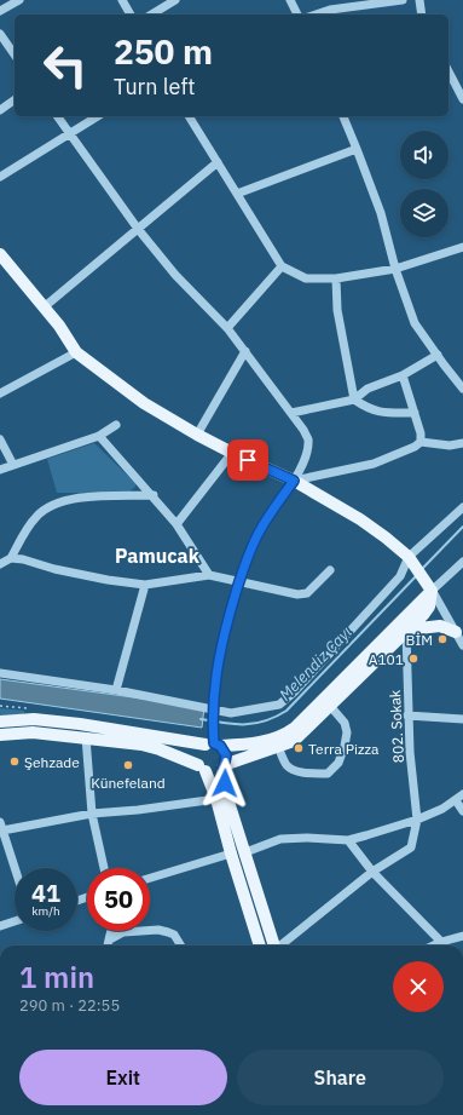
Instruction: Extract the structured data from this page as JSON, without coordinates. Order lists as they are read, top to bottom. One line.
{"streets":{"street":["802. Sokak"]},"districts":["Pamucak"],"water":["Melendiz Çayı"],"places":["BİM","A101","Terra Pizza","Şehzade","Künefeland"],"page":{"turn":["250 m","Turn left"],"speed":"41 km/h","limit":"50","heading":["1 min","290 m · 22:55"],"buttons":["Exit","Share"]}}
